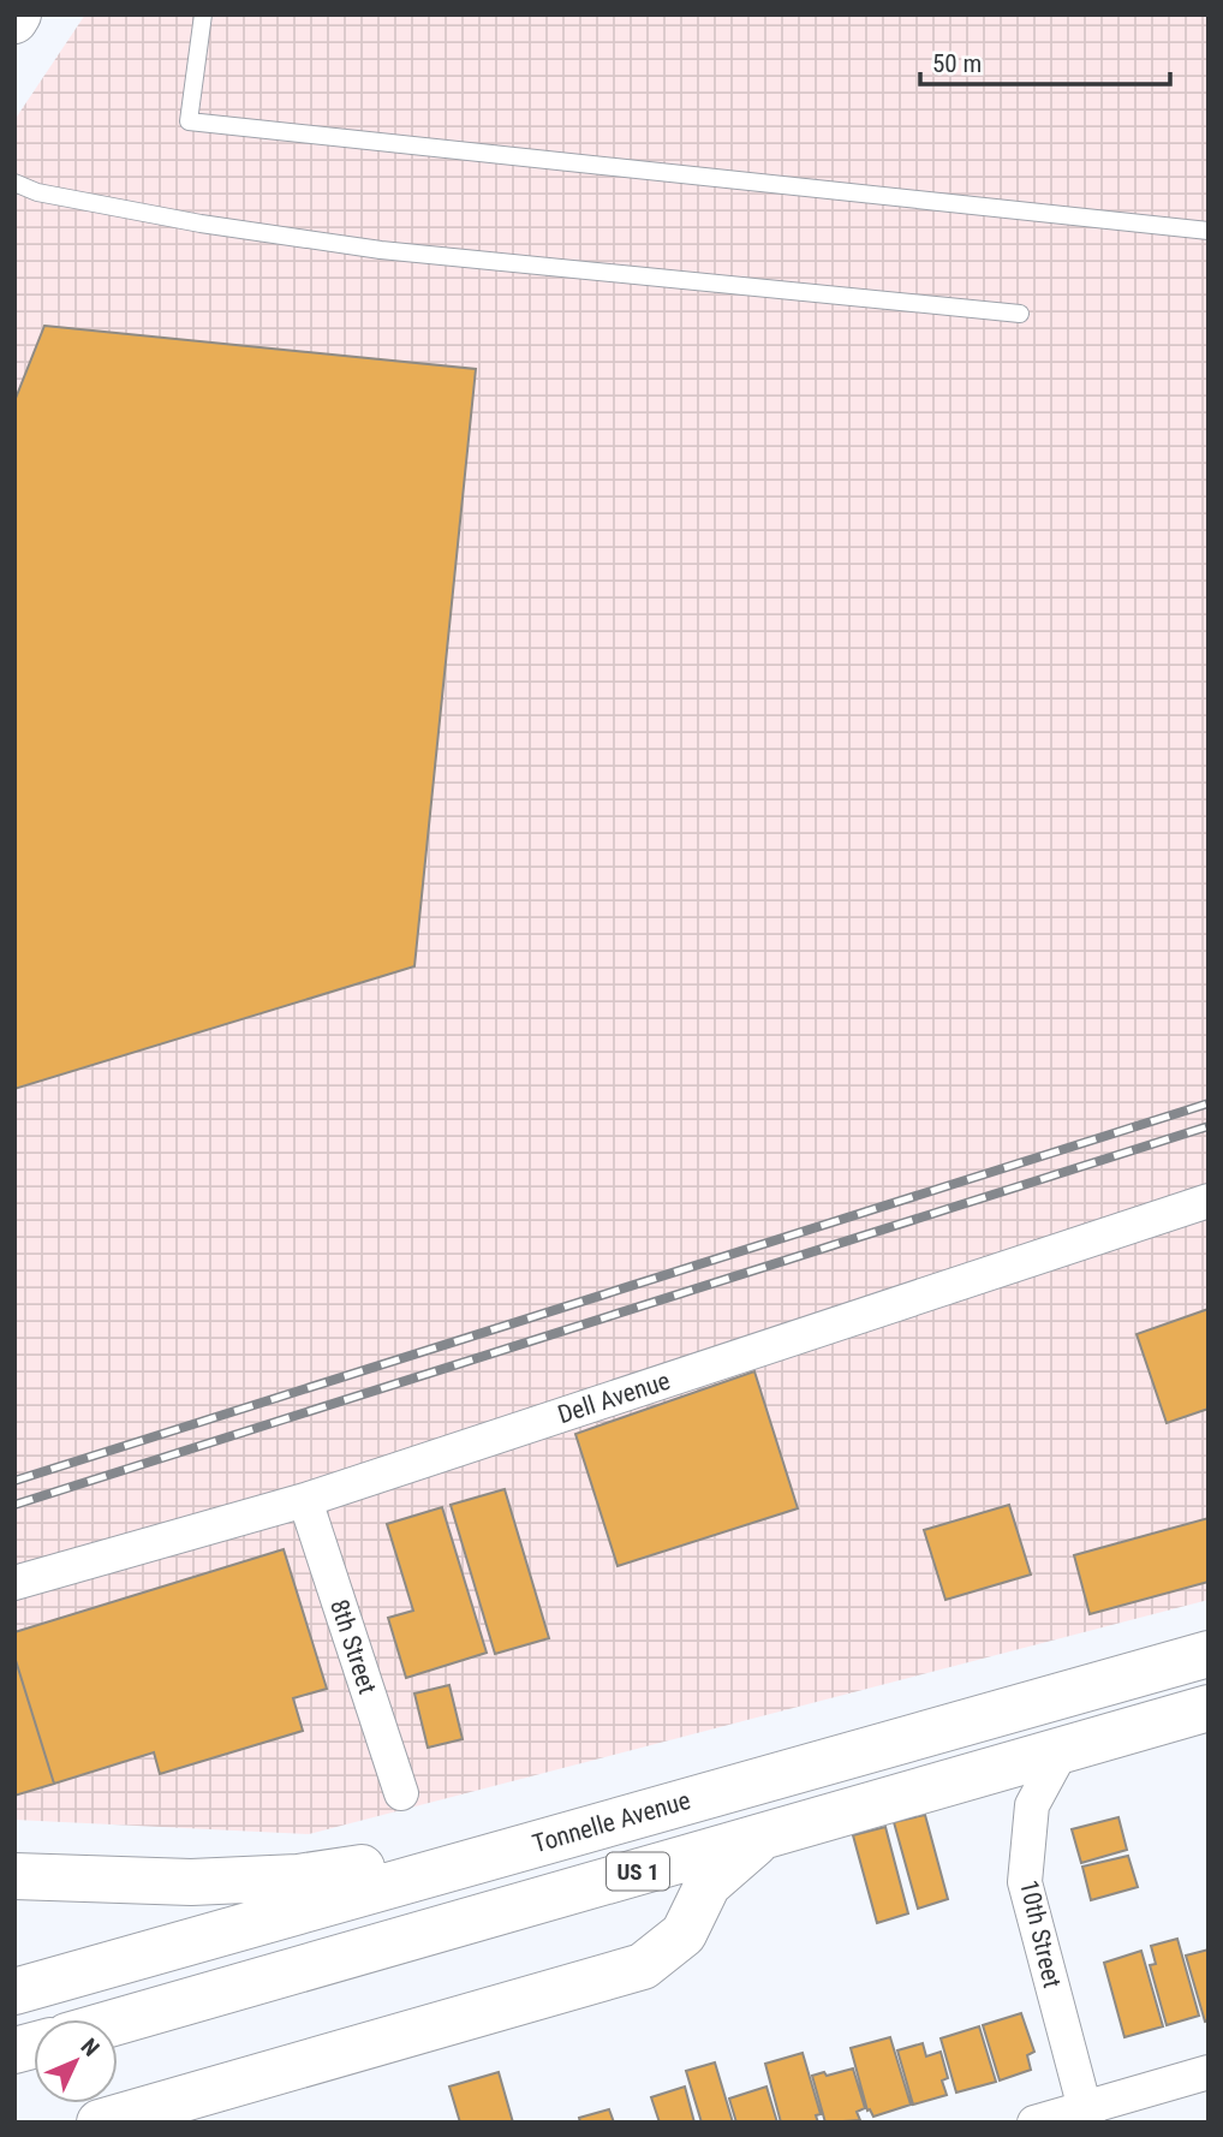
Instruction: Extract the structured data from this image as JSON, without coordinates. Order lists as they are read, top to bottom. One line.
{"streets":{"highway":["Tonnelle Avenue","US 1"],"street":["Dell Avenue","8th Street","10th Street"]},"crossings":[["Dell Avenue","8th Street"],["US 1","10th Street"]],"scale_bar":"50 m","north":"top right"}
